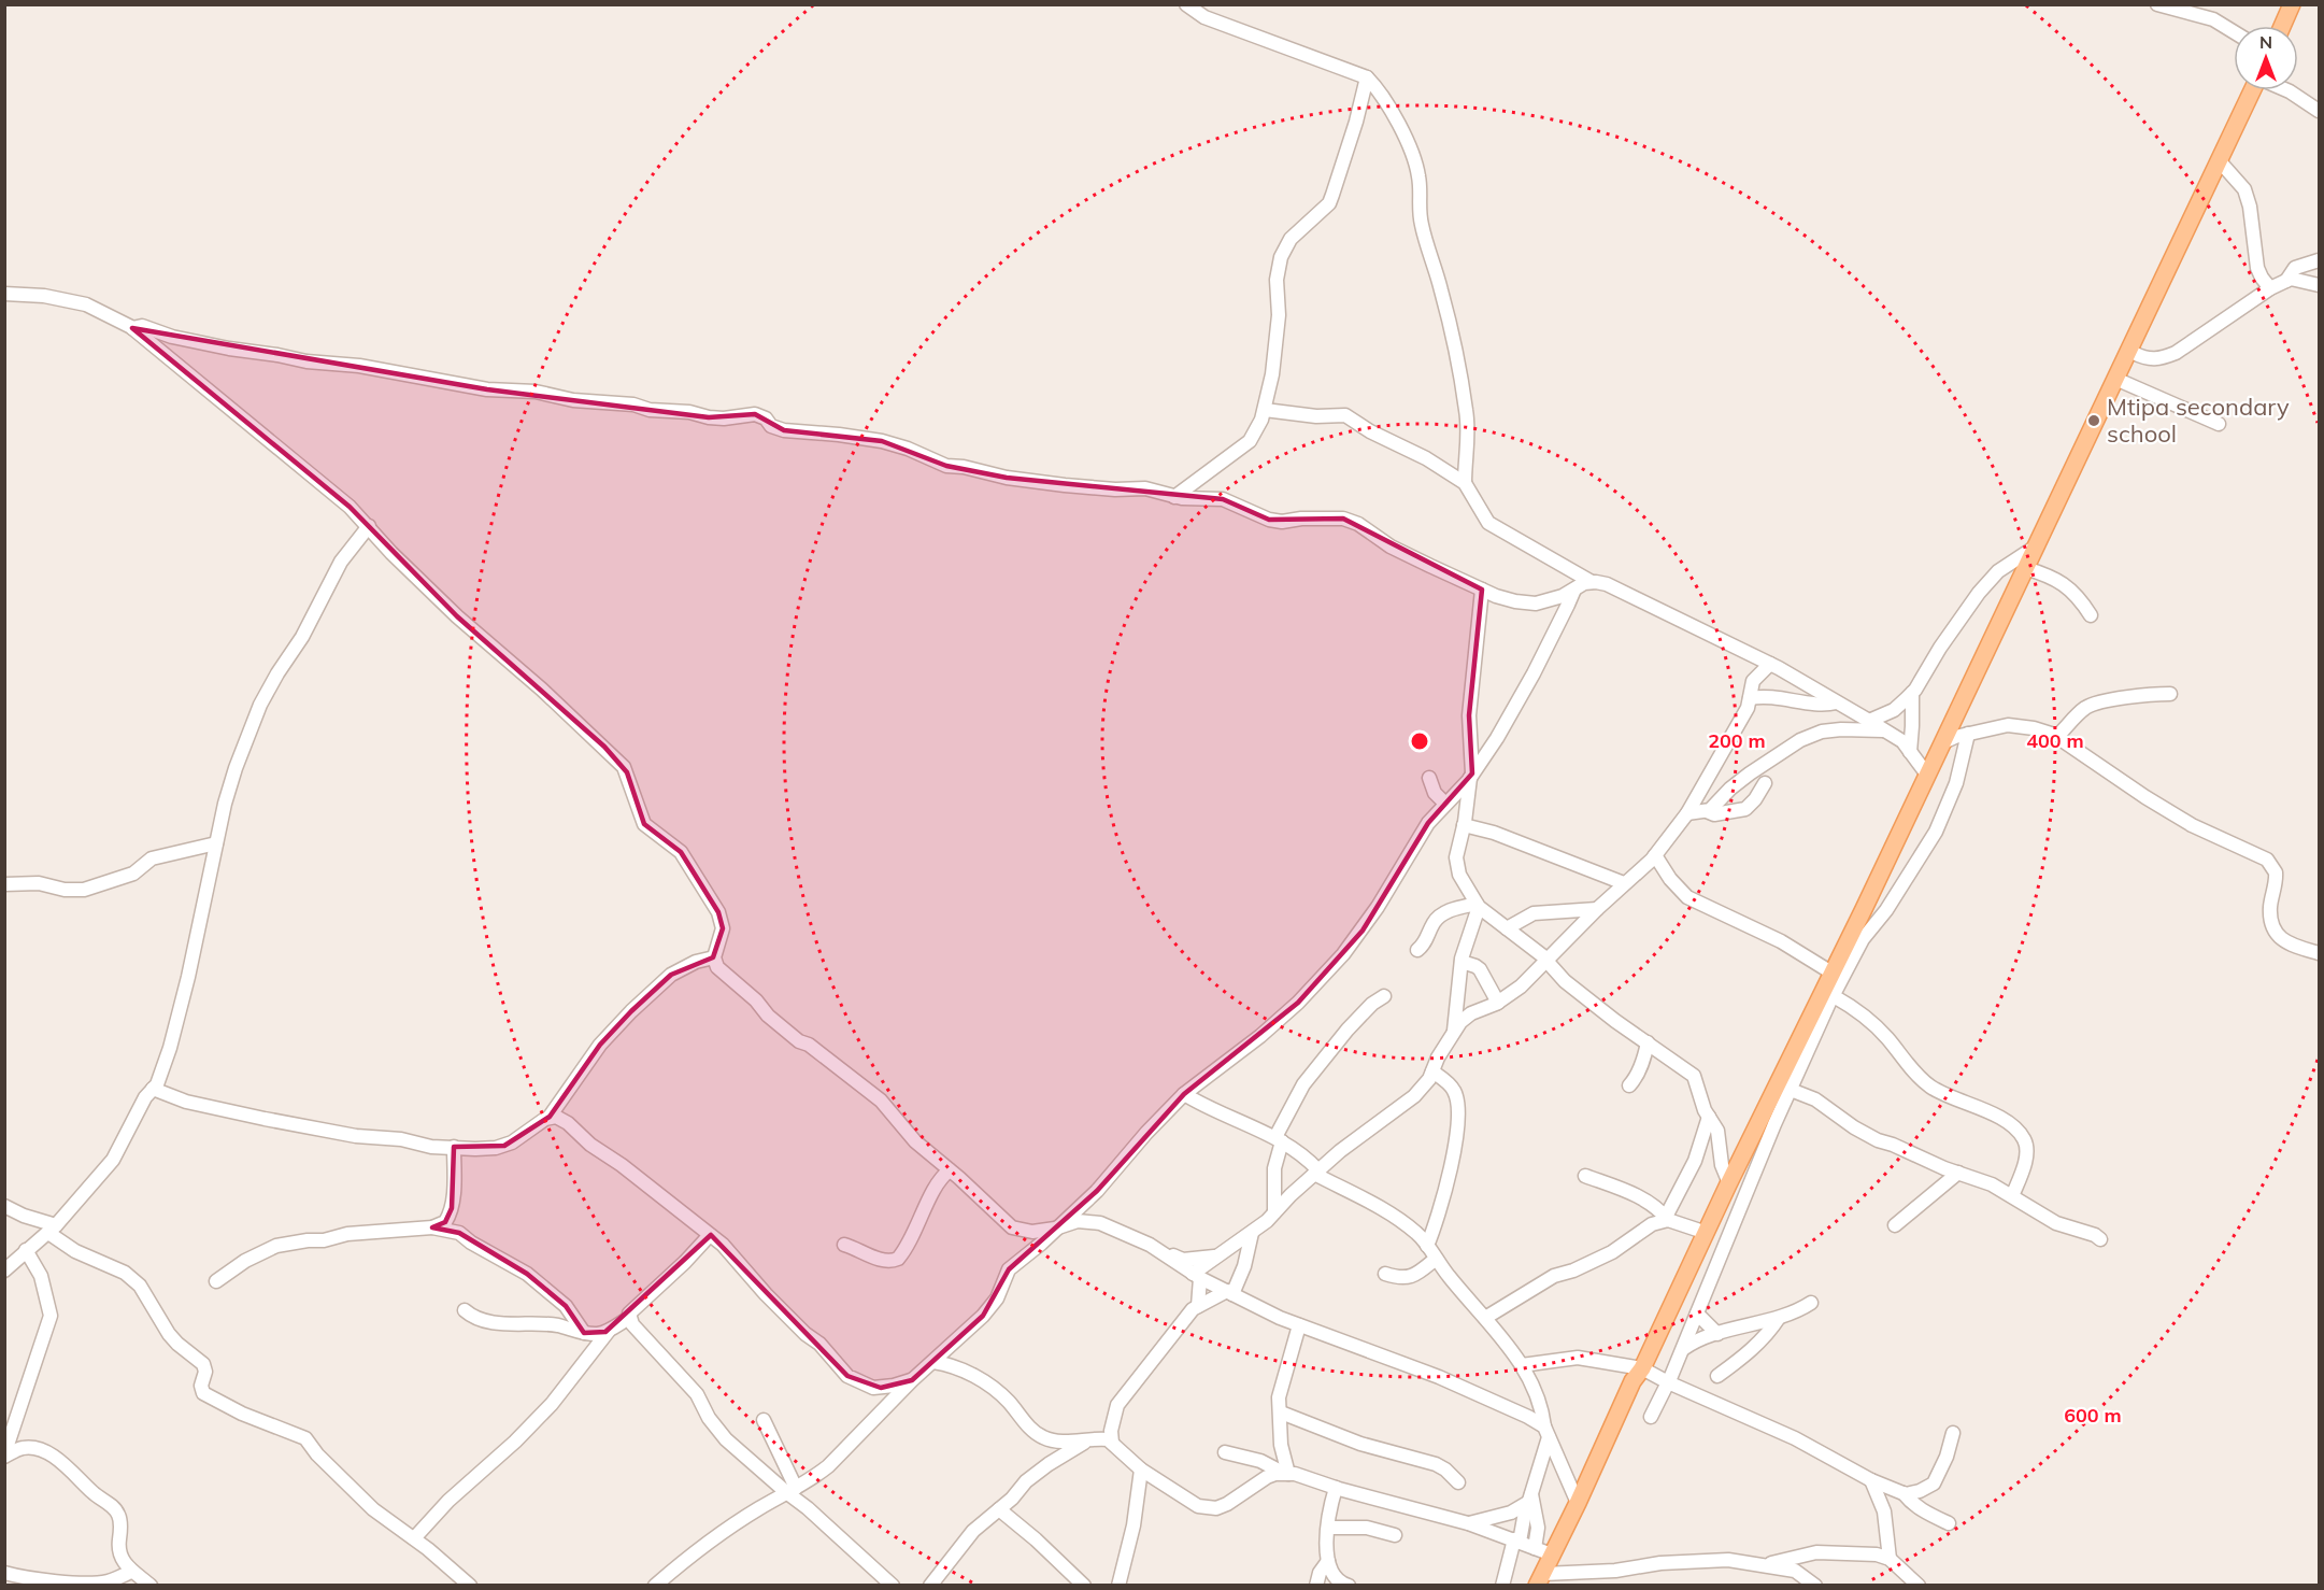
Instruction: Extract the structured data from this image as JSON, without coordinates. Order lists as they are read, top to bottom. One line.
{"places":["Mtipa secondary school"],"north":"top","rings":["200 m","400 m","600 m"]}
